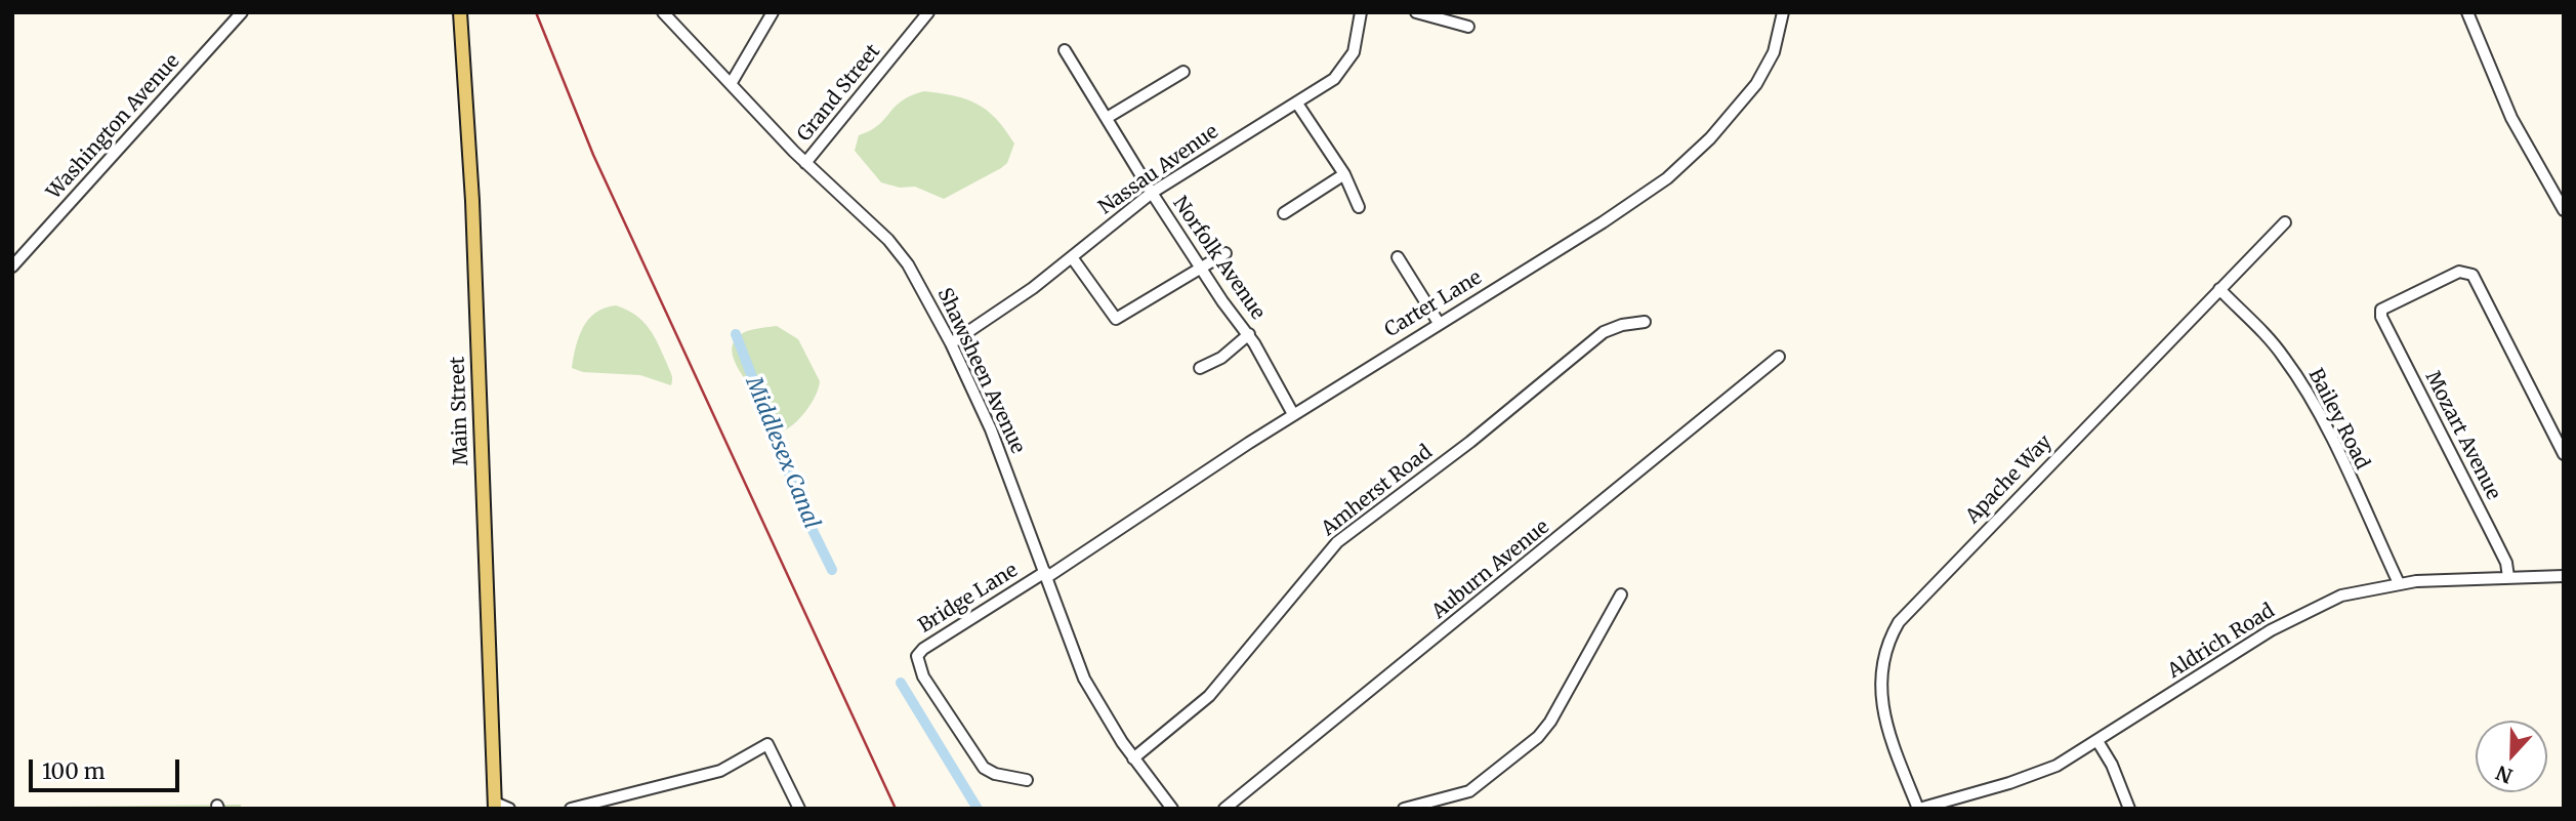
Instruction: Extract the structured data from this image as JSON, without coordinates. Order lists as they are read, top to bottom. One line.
{"streets":{"main road":["Main Street"],"street":["Grand Street","Washington Avenue","Nassau Avenue","Norfolk Avenue","Carter Lane","Shawsheen Avenue","Bailey Road","Mozart Avenue","Apache Way","Amherst Road","Auburn Avenue","Bridge Lane","Aldrich Road"]},"crossings":[["Grand Street","Shawsheen Avenue"],["Nassau Avenue","Norfolk Avenue"],["Nassau Avenue","Shawsheen Avenue"],["Norfolk Avenue","Carter Lane"],["Carter Lane","Shawsheen Avenue"],["Carter Lane","Bridge Lane"],["Shawsheen Avenue","Amherst Road"],["Shawsheen Avenue","Bridge Lane"],["Bailey Road","Apache Way"],["Bailey Road","Aldrich Road"],["Mozart Avenue","Aldrich Road"],["Apache Way","Aldrich Road"]],"water":["Middlesex Canal"],"scale_bar":"100 m","north":"bottom"}
